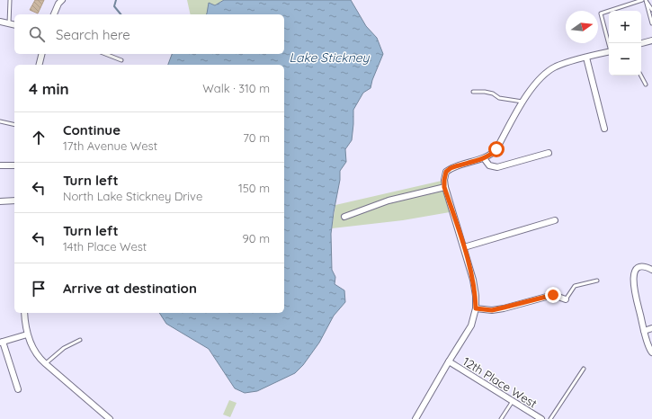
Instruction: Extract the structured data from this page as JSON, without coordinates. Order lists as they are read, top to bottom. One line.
{"streets":{"street":["12th Place West"]},"water":["Lake Stickney"],"north":"right","page":{"map_buttons":["+","−"],"search":"Search here","heading":["4 min","Walk · 310 m"],"list":[["Continue","17th Avenue West","70 m"],["Turn left","North Lake Stickney Drive","150 m"],["Turn left","14th Place West","90 m"],"Arrive at destination"]}}
